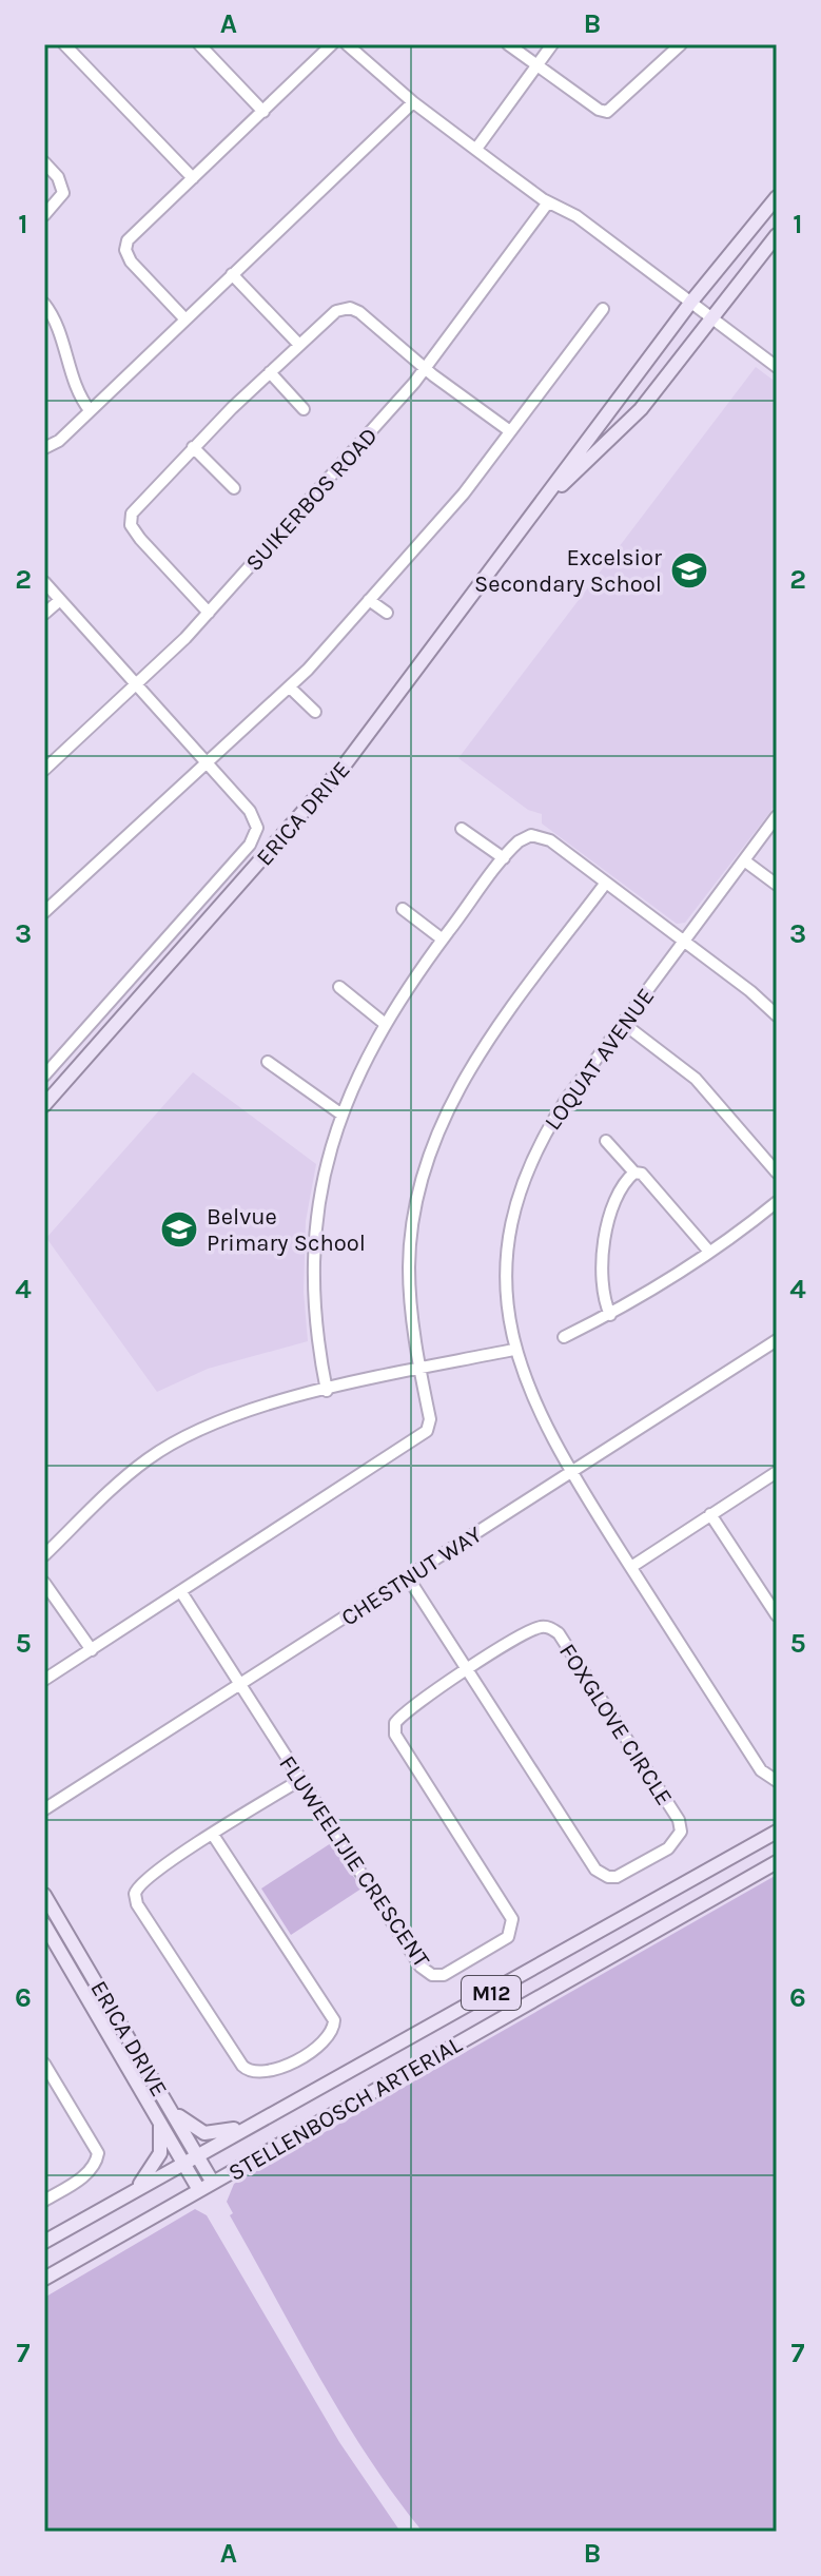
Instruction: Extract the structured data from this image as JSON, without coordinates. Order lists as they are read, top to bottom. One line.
{"streets":{"main road":["ERICA DRIVE","M12","STELLENBOSCH ARTERIAL"],"street":["SUIKERBOS ROAD","LOQUAT AVENUE","CHESTNUT WAY","FOXGLOVE CIRCLE","FLUWEELTJIE CRESCENT"]},"crossings":[["ERICA DRIVE","STELLENBOSCH ARTERIAL"],["LOQUAT AVENUE","CHESTNUT WAY"],["CHESTNUT WAY","FOXGLOVE CIRCLE"],["CHESTNUT WAY","FLUWEELTJIE CRESCENT"],["FOXGLOVE CIRCLE","FLUWEELTJIE CRESCENT"]],"places":{"school or university":["Excelsior Secondary School","Belvue Primary School"]},"grid":{"columns":["A","B"],"rows":["1","2","3","4","5","6","7"]}}
